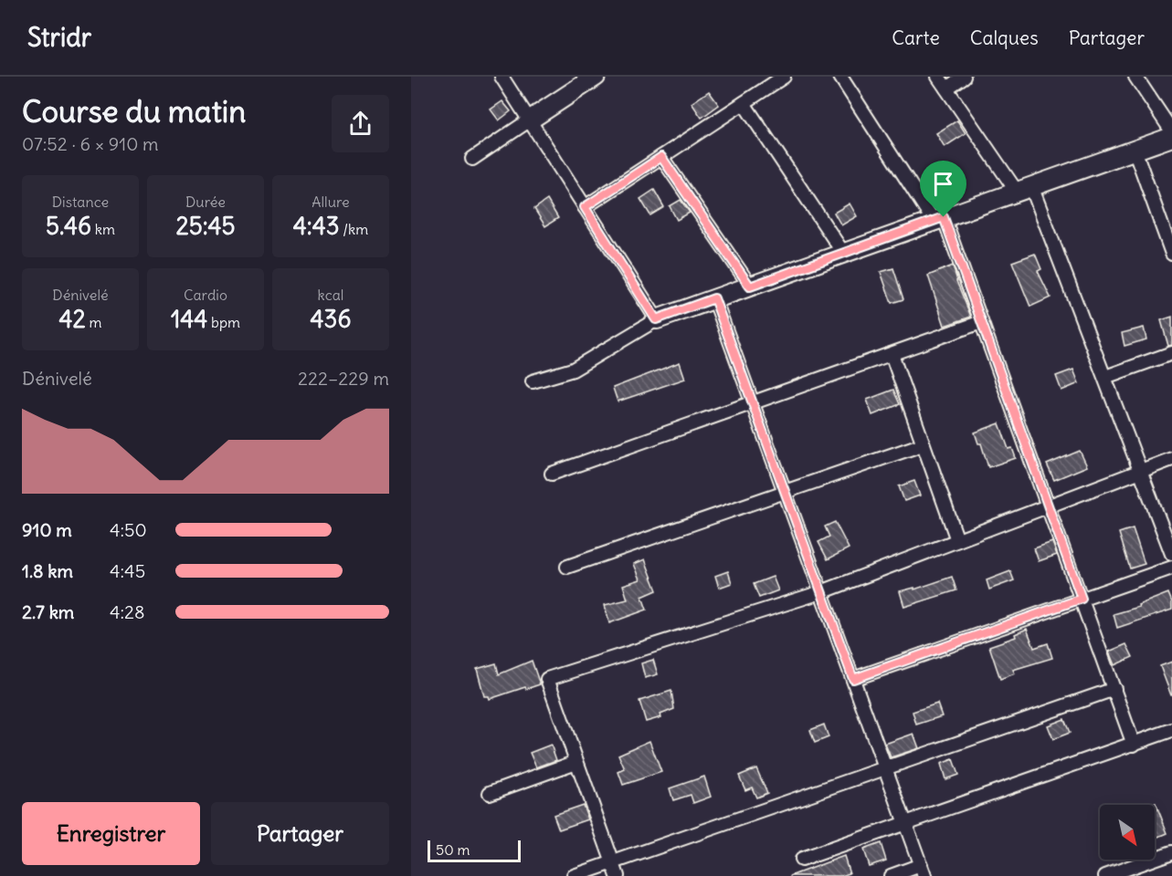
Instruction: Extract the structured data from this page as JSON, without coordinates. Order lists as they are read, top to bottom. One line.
{"scale_bar":"50 m","north":"bottom right","page":{"header":"Stridr","nav":["Carte","Calques","Partager"],"heading":["Course du matin","07:52 · 6 × 910 m"],"stats":[["Distance","5.46 km"],["Durée","25:45"],["Allure","4:43 /km"],["Dénivelé","42 m"],["Cardio","144 bpm"],["kcal","436"]],"chart":["Dénivelé","222–229 m"],"list":[{"name":"910 m","note":"4:50"},{"name":"1.8 km","note":"4:45"},{"name":"2.7 km","note":"4:28"}],"buttons":["Enregistrer","Partager"],"scale":"50 m"}}
